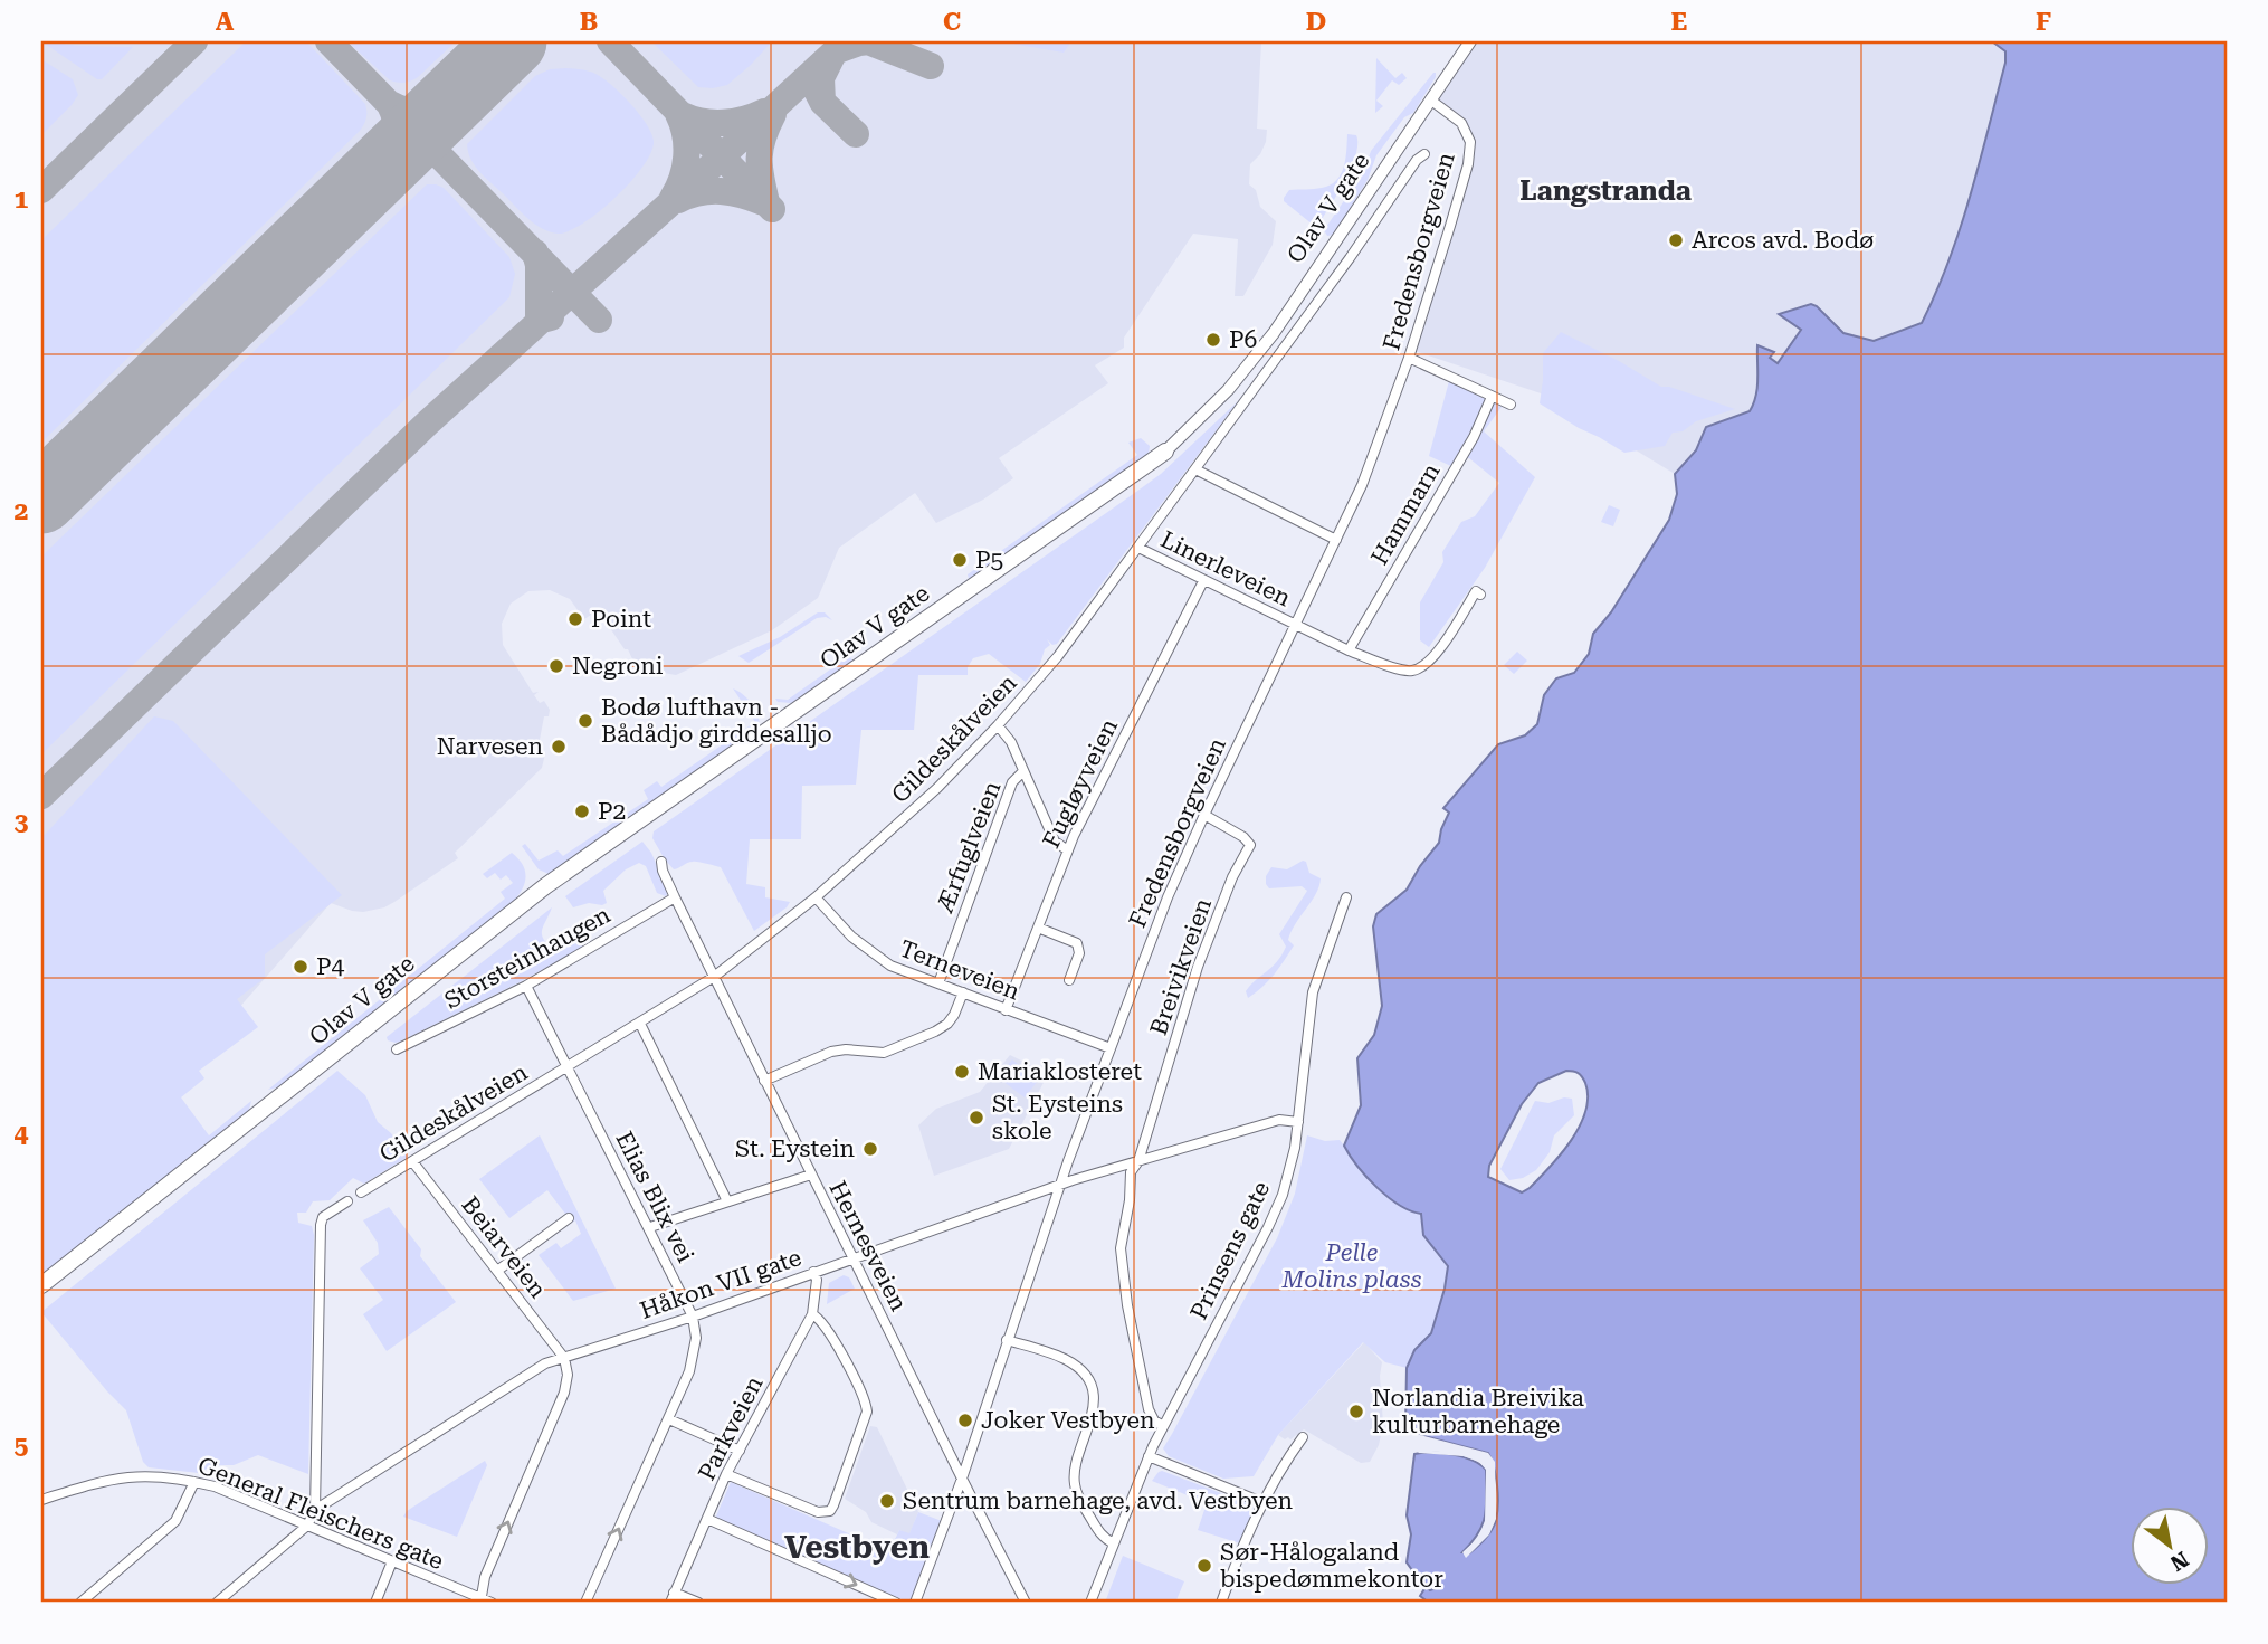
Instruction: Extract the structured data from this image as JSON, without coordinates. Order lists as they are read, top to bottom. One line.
{"streets":{"highway":["Olav V gate"],"street":["Fredensborgveien","Hammarn","Linerleveien","Gildeskålveien","Fugløyveien","Ærfuglveien","Storsteinhaugen","Breivikveien","Terneveien","Elias Blix vei","Hernesveien","Beiarveien","Prinsens gate","Håkon VII gate","Parkveien","General Fleischers gate"]},"crossings":[["Olav V gate","Fredensborgveien"],["Fredensborgveien","Linerleveien"],["Fredensborgveien","Breivikveien"],["Fredensborgveien","Terneveien"],["Fredensborgveien","Hernesveien"],["Fredensborgveien","Håkon VII gate"],["Linerleveien","Gildeskålveien"],["Linerleveien","Fugløyveien"],["Gildeskålveien","Terneveien"],["Gildeskålveien","Elias Blix vei"],["Gildeskålveien","Hernesveien"],["Gildeskålveien","Beiarveien"],["Fugløyveien","Terneveien"],["Ærfuglveien","Terneveien"],["Storsteinhaugen","Elias Blix vei"],["Storsteinhaugen","Hernesveien"],["Breivikveien","Prinsens gate"],["Breivikveien","Håkon VII gate"],["Elias Blix vei","Håkon VII gate"],["Hernesveien","Håkon VII gate"],["Beiarveien","Håkon VII gate"],["Prinsens gate","Håkon VII gate"],["Håkon VII gate","Parkveien"]],"districts":["Langstranda","Vestbyen"],"parks":["Pelle Molins plass"],"places":["Arcos avd. Bodø","P6","P5","Point","Negroni","Bodø lufthavn - Bådådjo girddesalljo","Narvesen","P2","P4","Mariaklosteret","St. Eysteins skole","St. Eystein","Norlandia Breivika kulturbarnehage","Joker Vestbyen","Sentrum barnehage, avd. Vestbyen","Sør-Hålogaland bispedømmekontor"],"north":"bottom right","grid":{"columns":["A","B","C","D","E","F"],"rows":["1","2","3","4","5"]}}
